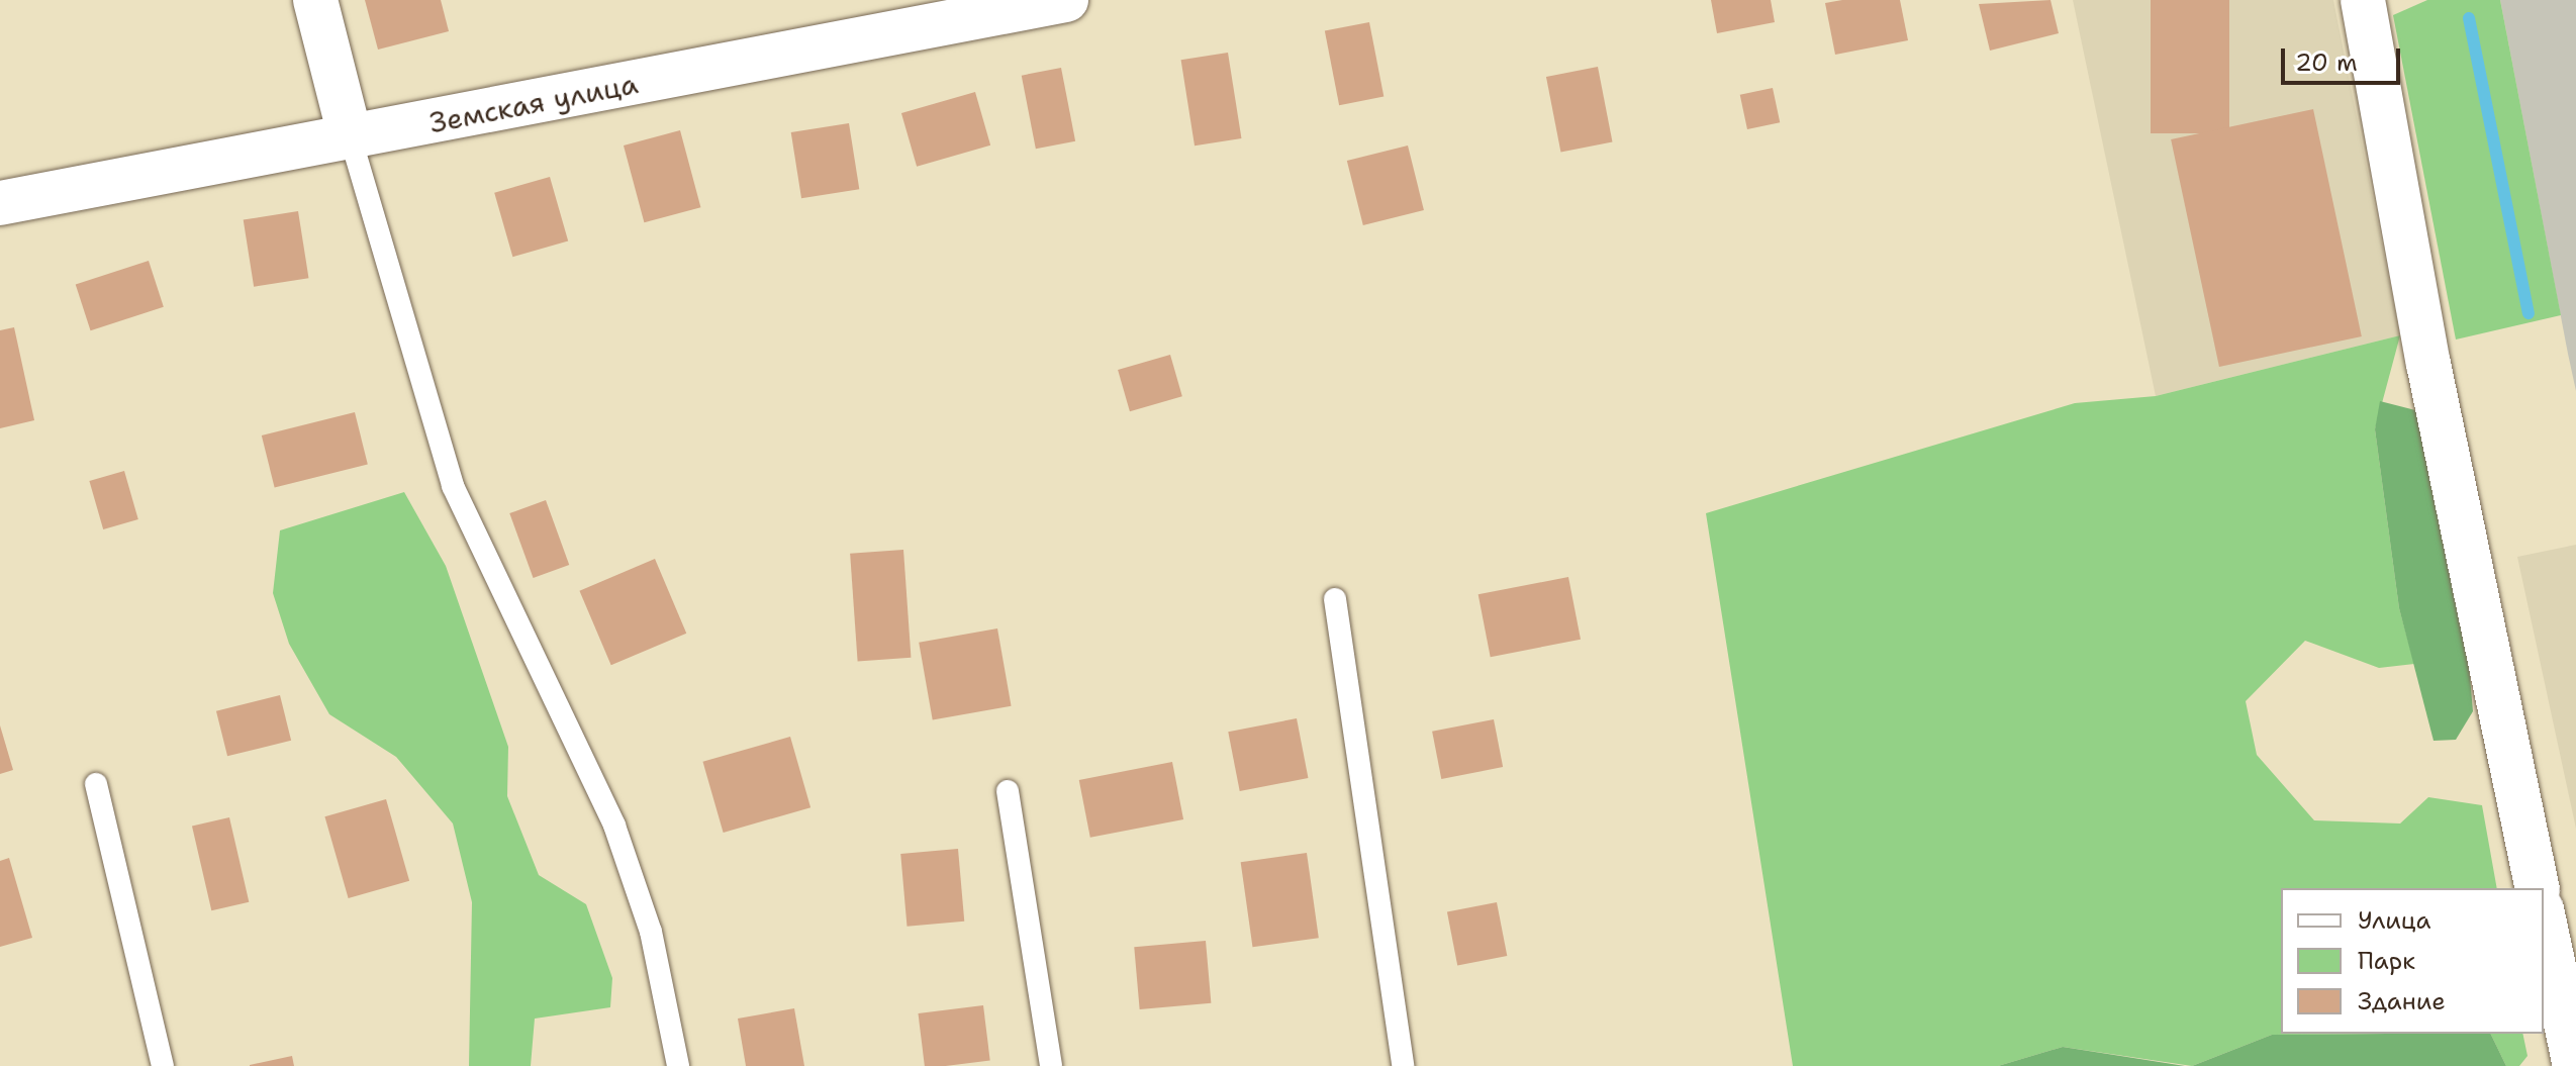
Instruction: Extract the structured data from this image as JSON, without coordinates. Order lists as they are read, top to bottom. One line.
{"streets":{"street":["Земская улица"]},"legend":["Улица","Парк","Здание"],"scale_bar":"20 m"}
